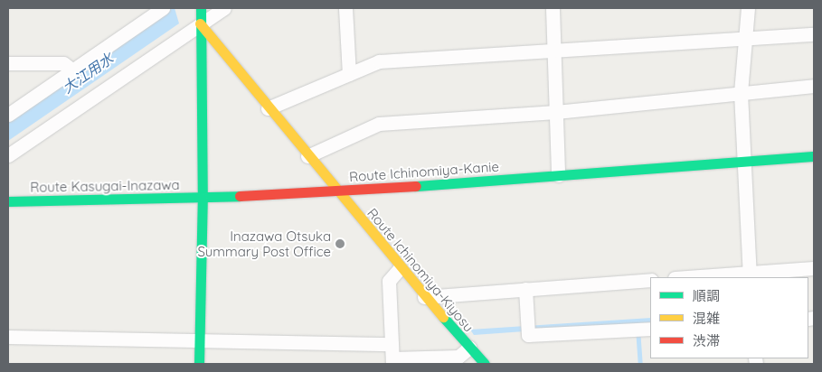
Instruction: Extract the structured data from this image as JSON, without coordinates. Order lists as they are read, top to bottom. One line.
{"streets":{"main road":["Route Ichinomiya-Kanie","Route Kasugai-Inazawa","Route Ichinomiya-Kiyosu"]},"crossings":[["Route Ichinomiya-Kanie","Route Kasugai-Inazawa"],["Route Ichinomiya-Kanie","Route Ichinomiya-Kiyosu"]],"water":["大江用水"],"places":["Inazawa Otsuka Summary Post Office"],"legend":["順調","混雑","渋滞"]}
